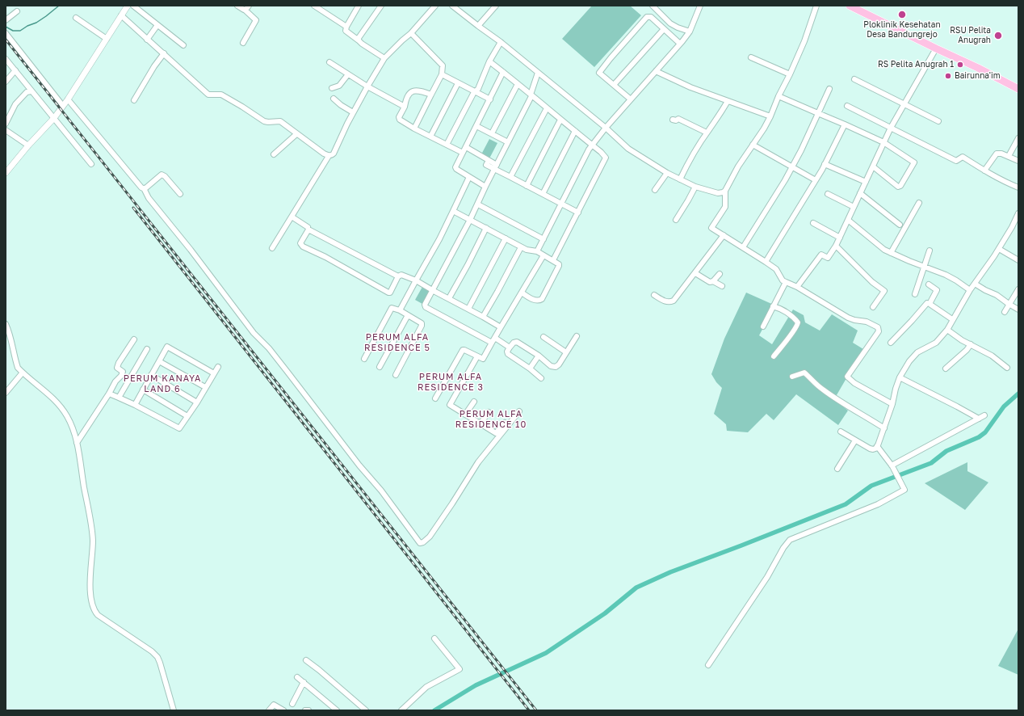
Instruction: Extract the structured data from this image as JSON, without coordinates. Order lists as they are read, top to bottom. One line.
{"districts":["PERUM ALFA RESIDENCE 5","PERUM ALFA RESIDENCE 3","PERUM KANAYA LAND 6","PERUM ALFA RESIDENCE 10"],"places":["Ploklinik Kesehatan Desa Bandungrejo","RSU Pelita Anugrah","RS Pelita Anugrah 1","Bairunna'im"]}
